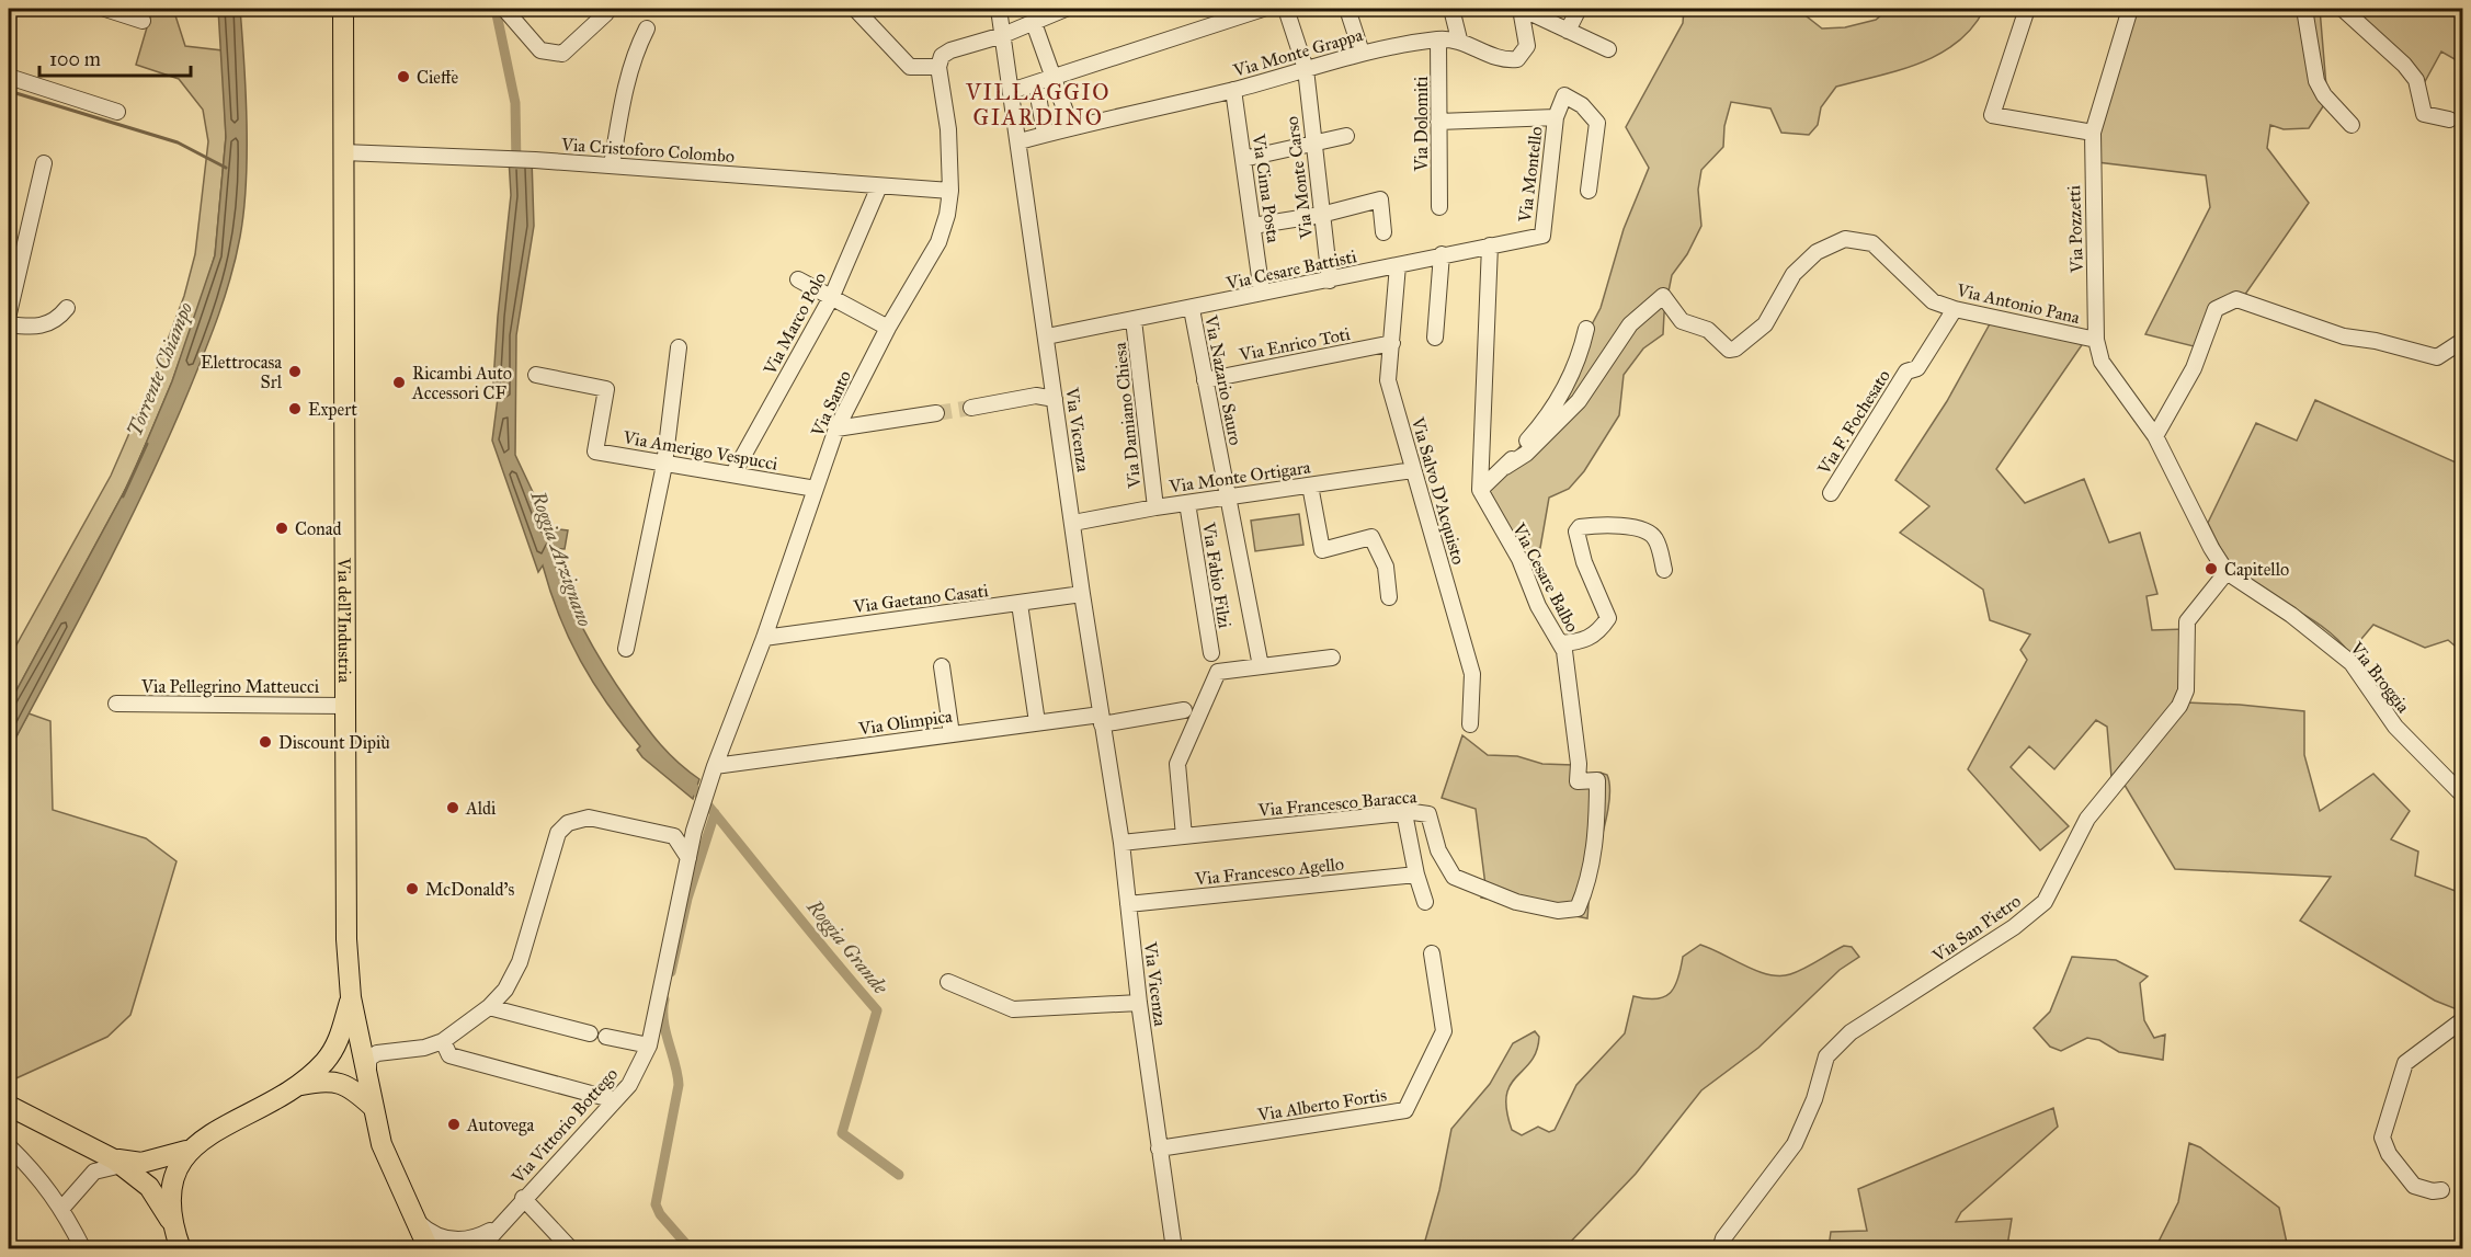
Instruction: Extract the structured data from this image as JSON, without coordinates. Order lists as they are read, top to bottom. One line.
{"streets":{"main road":["Via dell'Industria"],"street":["Via Monte Grappa","Via Dolomiti","Via Cristoforo Colombo","Via Montello","Via Monte Carso","Via Cima Posta","Via Pozzetti","Via Cesare Battisti","Via Antonio Pana","Via Marco Polo","Via Enrico Toti","Via Nazario Sauro","Via Santo","Via Damiano Chiesa","Via F. Fochesato","Via Vicenza","Via Amerigo Vespucci","Via Monte Ortigara","Via Salvo D'Acquisto","Via Fabio Filzi","Via Cesare Balbo","Via Gaetano Casati","Via Broggia","Via Pellegrino Matteucci","Via Olimpica","Via Francesco Baracca","Via Francesco Agello","Via San Pietro","Via Alberto Fortis","Via Vittorio Bottego"]},"crossings":[["Via Monte Grappa","Via Dolomiti"],["Via Monte Grappa","Via Monte Carso"],["Via Monte Grappa","Via Cima Posta"],["Via Monte Grappa","Via Vicenza"],["Via Dolomiti","Via Montello"],["Via Cristoforo Colombo","Via Marco Polo"],["Via Cristoforo Colombo","Via Santo"],["Via Cristoforo Colombo","Via dell'Industria"],["Via Montello","Via Cesare Battisti"],["Via Monte Carso","Via Cesare Battisti"],["Via Cima Posta","Via Cesare Battisti"],["Via Pozzetti","Via Antonio Pana"],["Via Pozzetti","Via Broggia"],["Via Pozzetti","Via San Pietro"],["Via Cesare Battisti","Via Nazario Sauro"],["Via Cesare Battisti","Via Damiano Chiesa"],["Via Cesare Battisti","Via Vicenza"],["Via Cesare Battisti","Via Salvo D'Acquisto"],["Via Antonio Pana","Via F. Fochesato"],["Via Marco Polo","Via Amerigo Vespucci"],["Via Enrico Toti","Via Nazario Sauro"],["Via Enrico Toti","Via Salvo D'Acquisto"],["Via Nazario Sauro","Via Monte Ortigara"],["Via Santo","Via Amerigo Vespucci"],["Via Santo","Via Gaetano Casati"],["Via Santo","Via Olimpica"],["Via Santo","Via Vittorio Bottego"],["Via Damiano Chiesa","Via Monte Ortigara"],["Via Vicenza","Via Monte Ortigara"],["Via Vicenza","Via Gaetano Casati"],["Via Vicenza","Via Olimpica"],["Via Vicenza","Via Francesco Baracca"],["Via Vicenza","Via Francesco Agello"],["Via Vicenza","Via Alberto Fortis"],["Via Monte Ortigara","Via Salvo D'Acquisto"],["Via Monte Ortigara","Via Fabio Filzi"],["Via Cesare Balbo","Via Francesco Baracca"],["Via dell'Industria","Via Pellegrino Matteucci"],["Via dell'Industria","Via Vittorio Bottego"],["Via Broggia","Via San Pietro"]],"districts":["VILLAGGIO GIARDINO"],"water":["Torrente Chiampo","Roggia Arzignano","Roggia Grande"],"places":["Cieffe","Elettrocasa Srl","Ricambi Auto Accessori CF","Expert","Conad","Capitello","Discount Dipiù","Aldi","McDonald's","Autovega"],"scale_bar":"100 m"}
